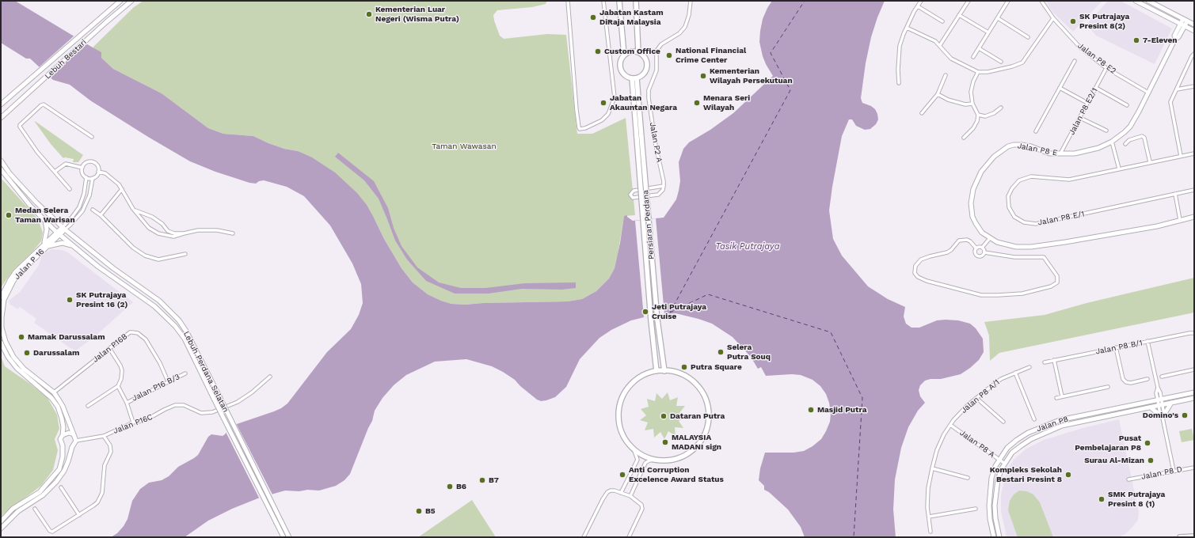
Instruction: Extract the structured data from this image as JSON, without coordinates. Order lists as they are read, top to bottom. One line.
{"streets":{"main road":["Persiaran Perdana"],"street":["Jalan P8 E2","Lebuh Bestari","Jalan P8 E2/1","Jalan P2 A","Jalan P8 E","Jalan P8 E/1","Jalan P 16","Jalan P8 B/1","Jalan P16B","Lebuh Perdana Selatan","Jalan P16 B/3","Jalan P8 A/1","Jalan P16C","Jalan P8","Jalan P8 A","Jalan P8 D"]},"crossings":[["Jalan P8 E2","Jalan P8 E2/1"],["Jalan P8 E2","Jalan P8 E"],["Jalan P8 E2/1","Jalan P8 E"],["Jalan P 16","Jalan P16B"],["Jalan P 16","Lebuh Perdana Selatan"],["Jalan P 16","Jalan P16C"],["Jalan P16B","Jalan P16 B/3"],["Jalan P8 A/1","Jalan P8 A"],["Jalan P8","Jalan P8 A"]],"water":["Tasik Putrajaya"],"parks":["Taman Wawasan"],"places":["Kementerian Luar Negeri (Wisma Putra)","Jabatan Kastam DiRaja Malaysia","SK Putrajaya Presint 8(2)","7-Eleven","Custom Office","National Financial Crime Center","Kementerian Wilayah Persekutuan","Jabatan Akauntan Negara","Menara Seri Wilayah","Medan Selera Taman Warisan","SK Putrajaya Presint 16 (2)","Jeti Putrajaya Cruise","Mamak Darussalam","Selera Putra Souq","Darussalam","Putra Square","Masjid Putra","Domino's","Dataran Putra","MALAYSIA MADANI sign","Pusat Pembelajaran P8","Surau Al-Mizan","Anti Corruption Excelence Award Status","Kompleks Sekolah Bestari Presint 8","B7","B6","SMK Putrajaya Presint 8 (1)","B5"]}
